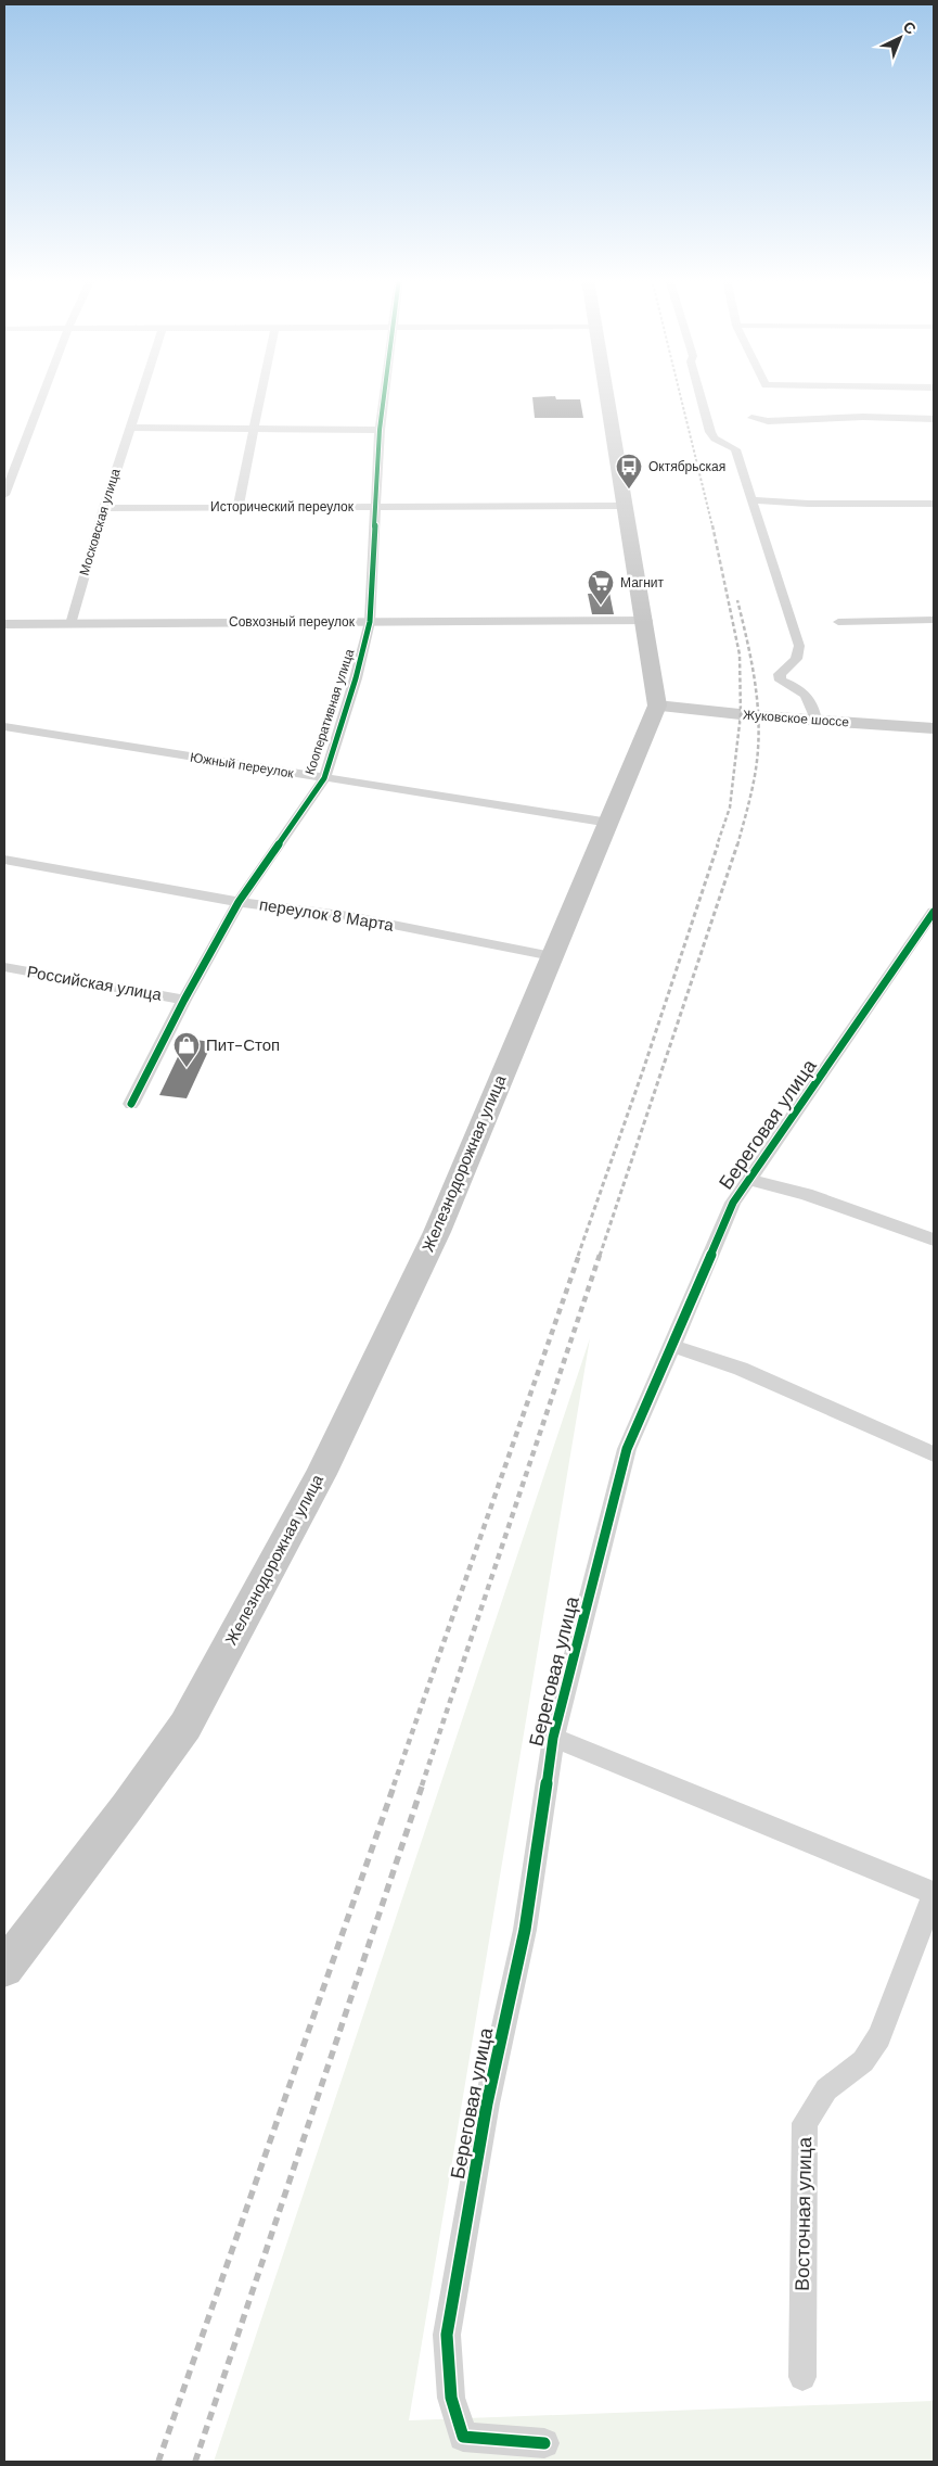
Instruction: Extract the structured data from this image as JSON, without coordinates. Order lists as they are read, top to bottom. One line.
{"streets":{"main road":["Жуковское шоссе","Железнодорожная улица"],"street":["Исторический переулок","Московская улица","Совхозный переулок","Кооперативная улица","Южный переулок","переулок 8 Марта","Российская улица","Береговая улица","Восточная улица"]},"crossings":[["Исторический переулок","Московская улица"],["Исторический переулок","Кооперативная улица"],["Московская улица","Совхозный переулок"],["Совхозный переулок","Кооперативная улица"],["Кооперативная улица","Южный переулок"],["Кооперативная улица","переулок 8 Марта"],["Кооперативная улица","Российская улица"],["Жуковское шоссе","Железнодорожная улица"],["Южный переулок","Железнодорожная улица"],["переулок 8 Марта","Железнодорожная улица"]],"places":{"bus stop":["Октябрьская"],"supermarket":["Магнит"],"shop":["Пит-Стоп"]},"north":"top right"}
